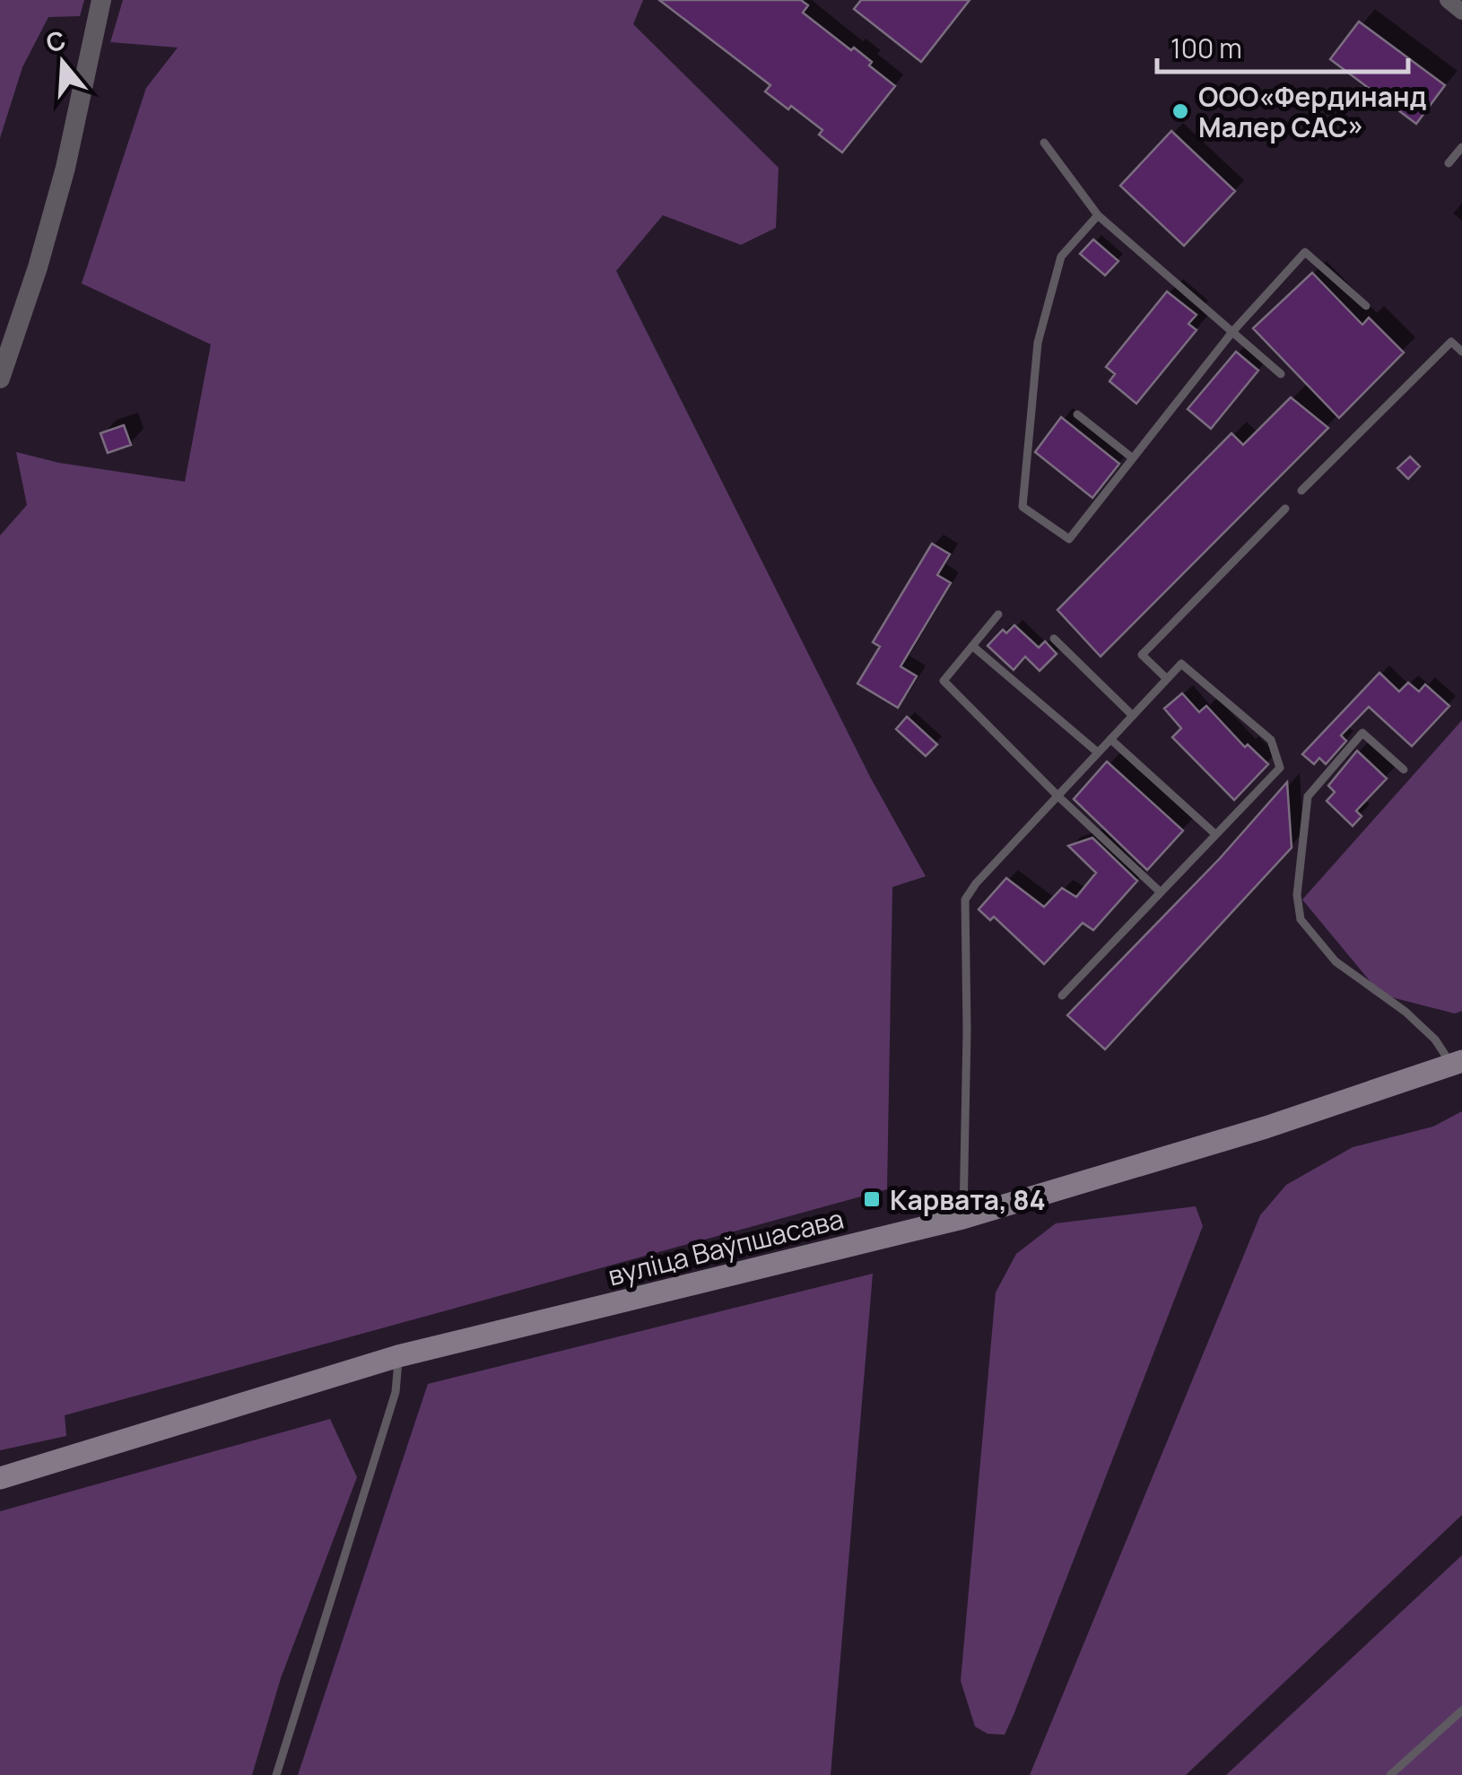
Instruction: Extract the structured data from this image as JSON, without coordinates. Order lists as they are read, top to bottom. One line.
{"streets":{"main road":["вуліца Ваўпшасава"]},"places":{"other":["ООО«Фердинанд Малер САС»"],"transit":["Карвата, 84"]},"scale_bar":"100 m","north":"top"}
